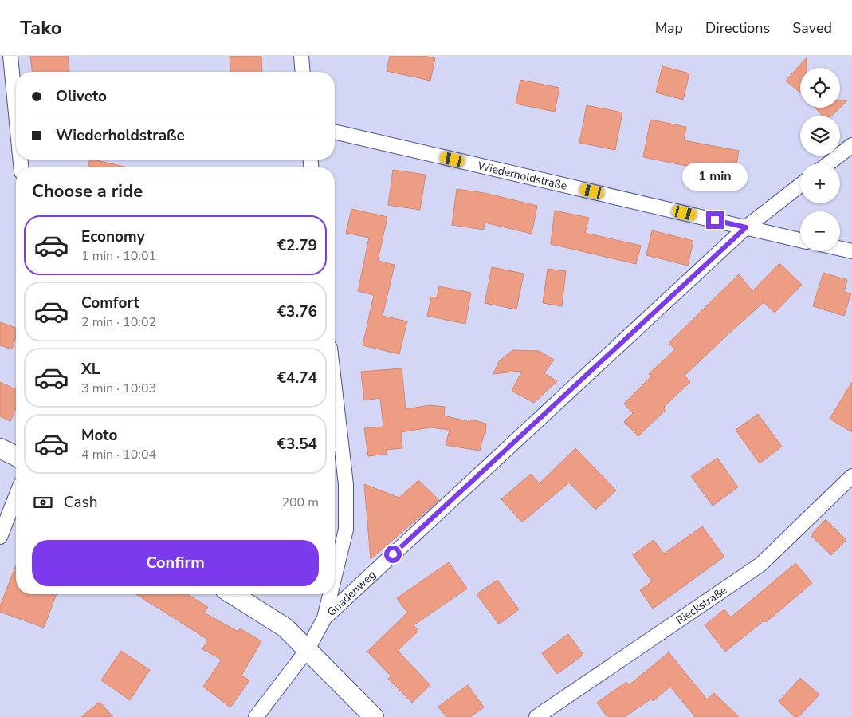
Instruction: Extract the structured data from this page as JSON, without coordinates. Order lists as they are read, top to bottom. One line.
{"streets":{"street":["Wiederholdstraße","Gnadenweg","Rieckstraße"]},"crossings":[["Wiederholdstraße","Gnadenweg"]],"page":{"header":"Tako","nav":["Map","Directions","Saved"],"map_buttons":["+","−"],"banner":["Oliveto","Wiederholdstraße"],"bubble":"1 min","heading":"Choose a ride","list":[{"name":"Economy","note":"1 min · 10:01","value":"€2.79"},{"name":"Comfort","note":"2 min · 10:02","value":"€3.76"},{"name":"XL","note":"3 min · 10:03","value":"€4.74"},{"name":"Moto","note":"4 min · 10:04","value":"€3.54"}],"pay":["Cash","200 m"],"buttons":"Confirm"}}
